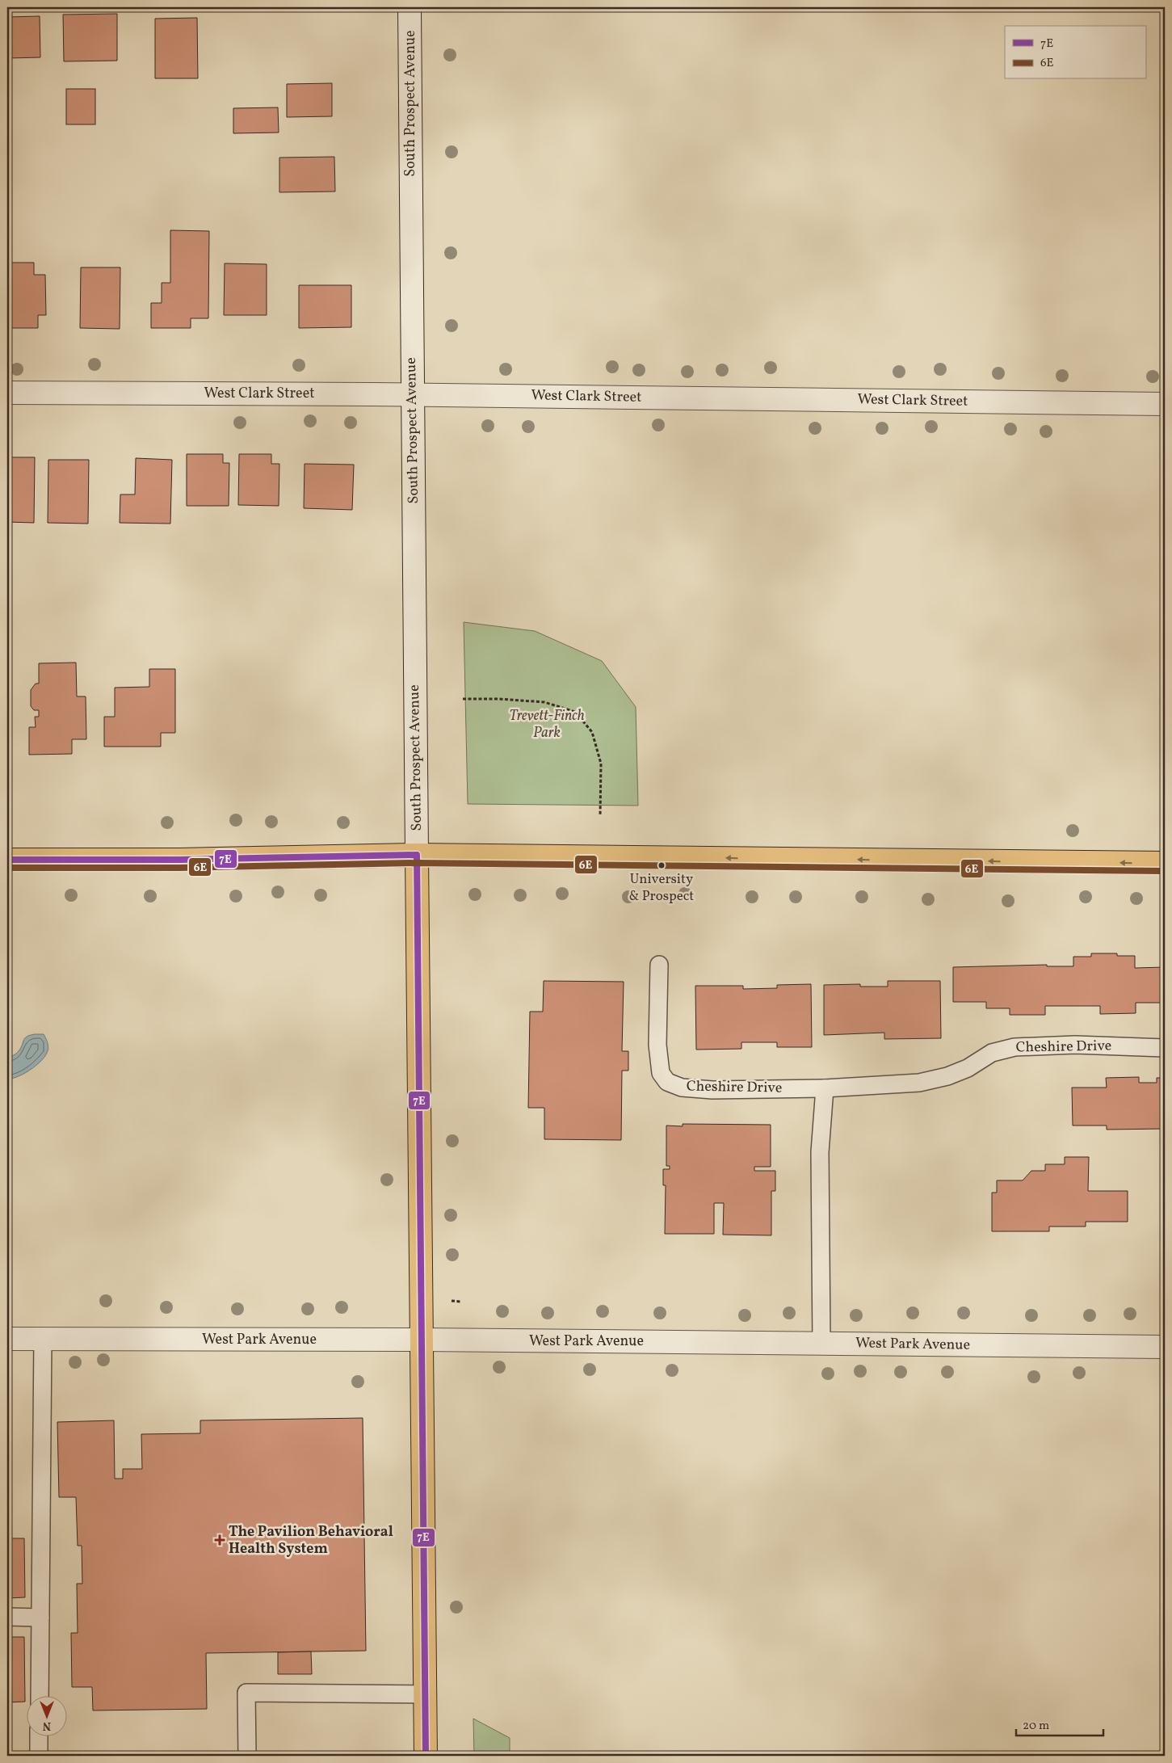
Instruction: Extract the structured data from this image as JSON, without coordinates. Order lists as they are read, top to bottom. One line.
{"streets":{"street":["South Prospect Avenue","West Clark Street","West Park Avenue"],"lane":["Cheshire Drive"]},"crossings":[["South Prospect Avenue","West Clark Street"]],"parks":["Trevett-Finch Park"],"places":{"other":["University & Prospect"],"health":["The Pavilion Behavioral Health System"]},"lines":["transit line 7E","transit line 6E"],"legend":["7E","6E"],"scale_bar":"20 m","north":"bottom"}
